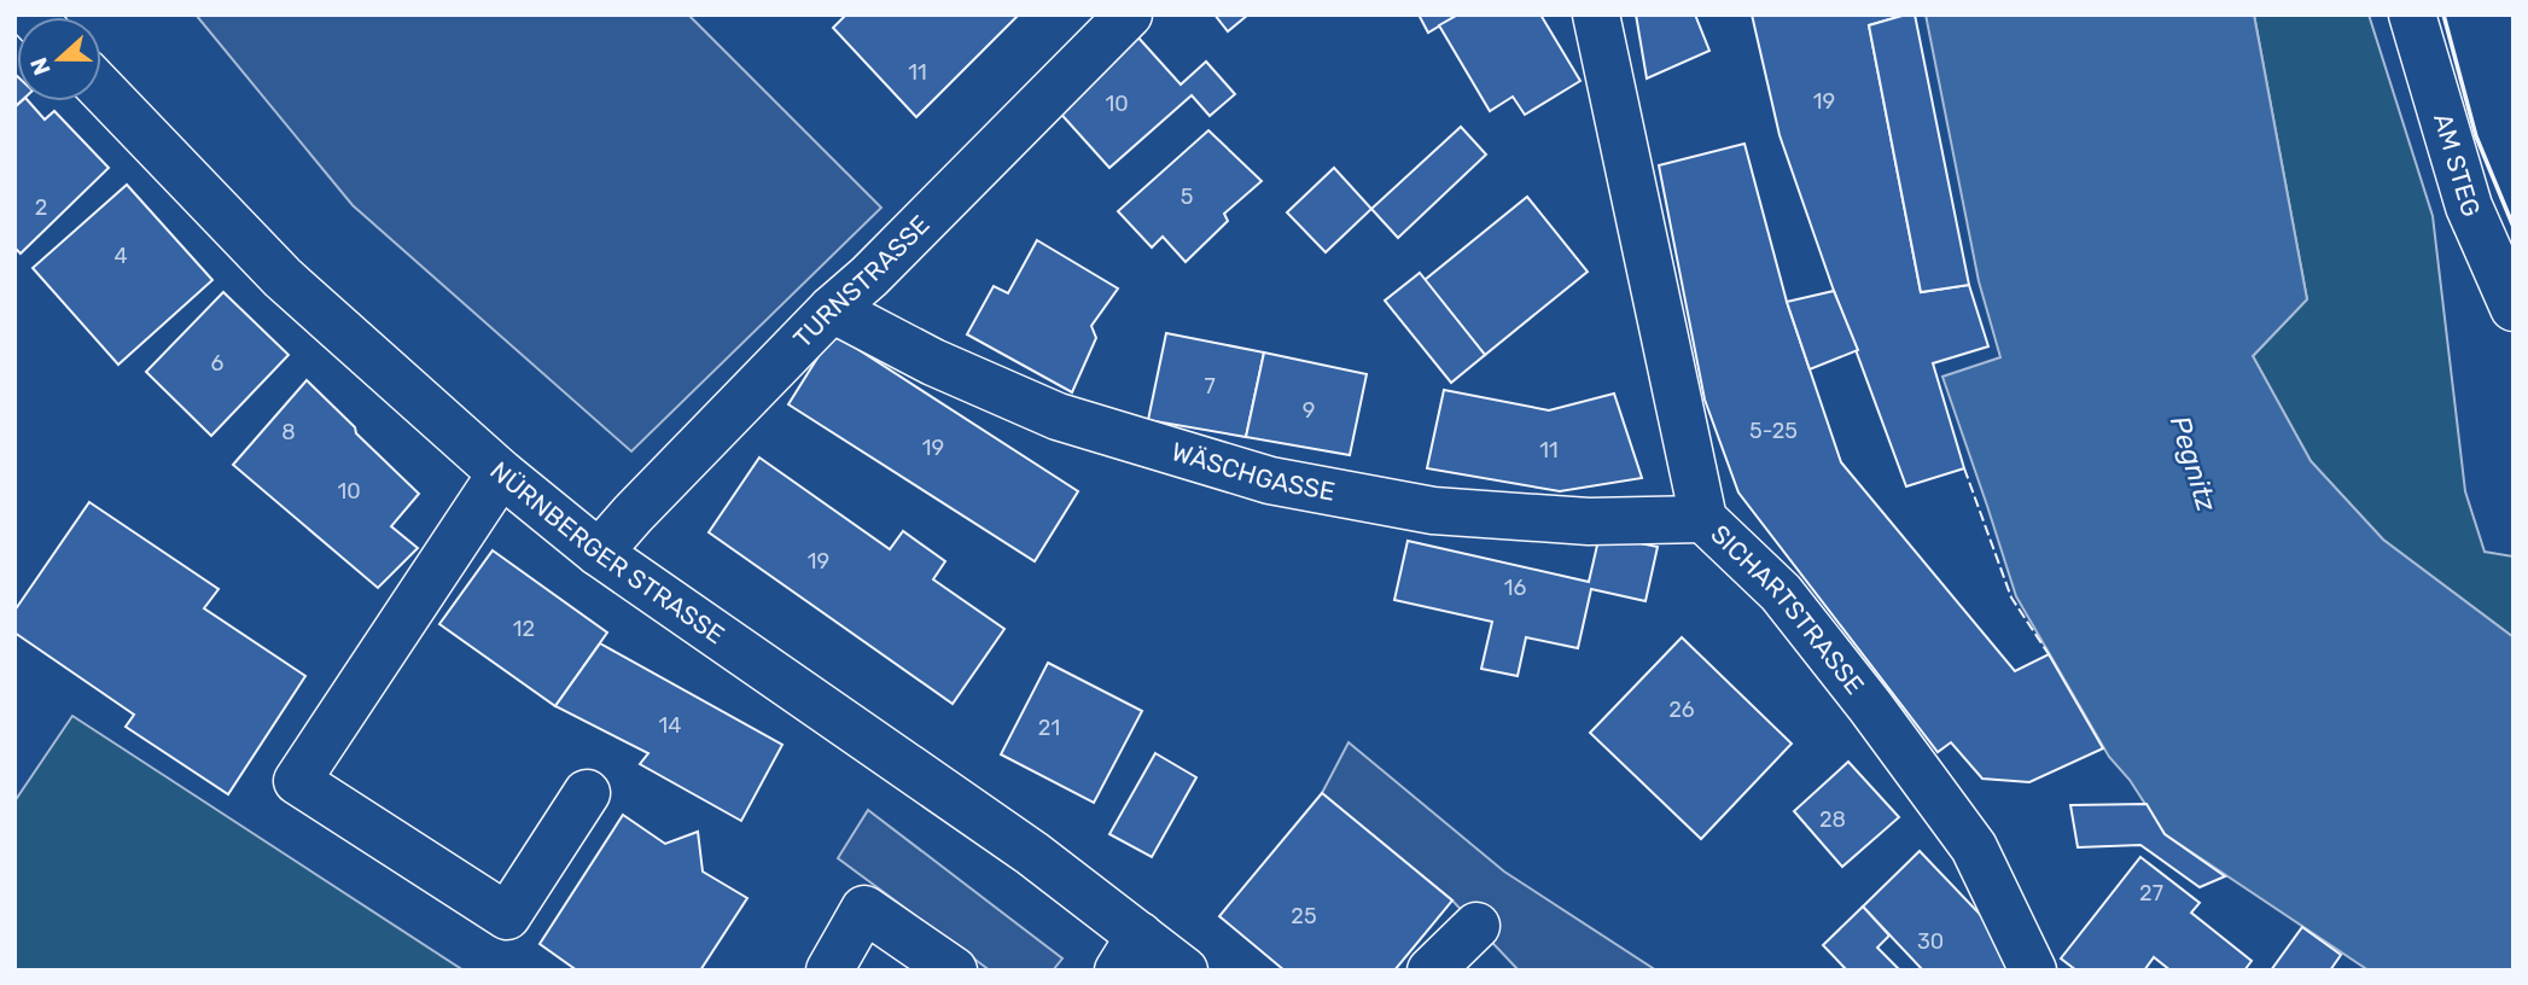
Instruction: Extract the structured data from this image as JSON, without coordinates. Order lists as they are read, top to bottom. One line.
{"streets":{"street":["AM STEG","TURNSTRASSE","WÄSCHGASSE","NÜRNBERGER STRASSE","SICHARTSTRASSE"]},"crossings":[["TURNSTRASSE","WÄSCHGASSE"],["TURNSTRASSE","NÜRNBERGER STRASSE"],["WÄSCHGASSE","SICHARTSTRASSE"]],"water":["Pegnitz"],"house_numbers":["11","19","10","5","2","4","6","7","9","5-25","8","19","11","10","19","16","12","26","14","21","28","27","25","30"],"north":"left"}
